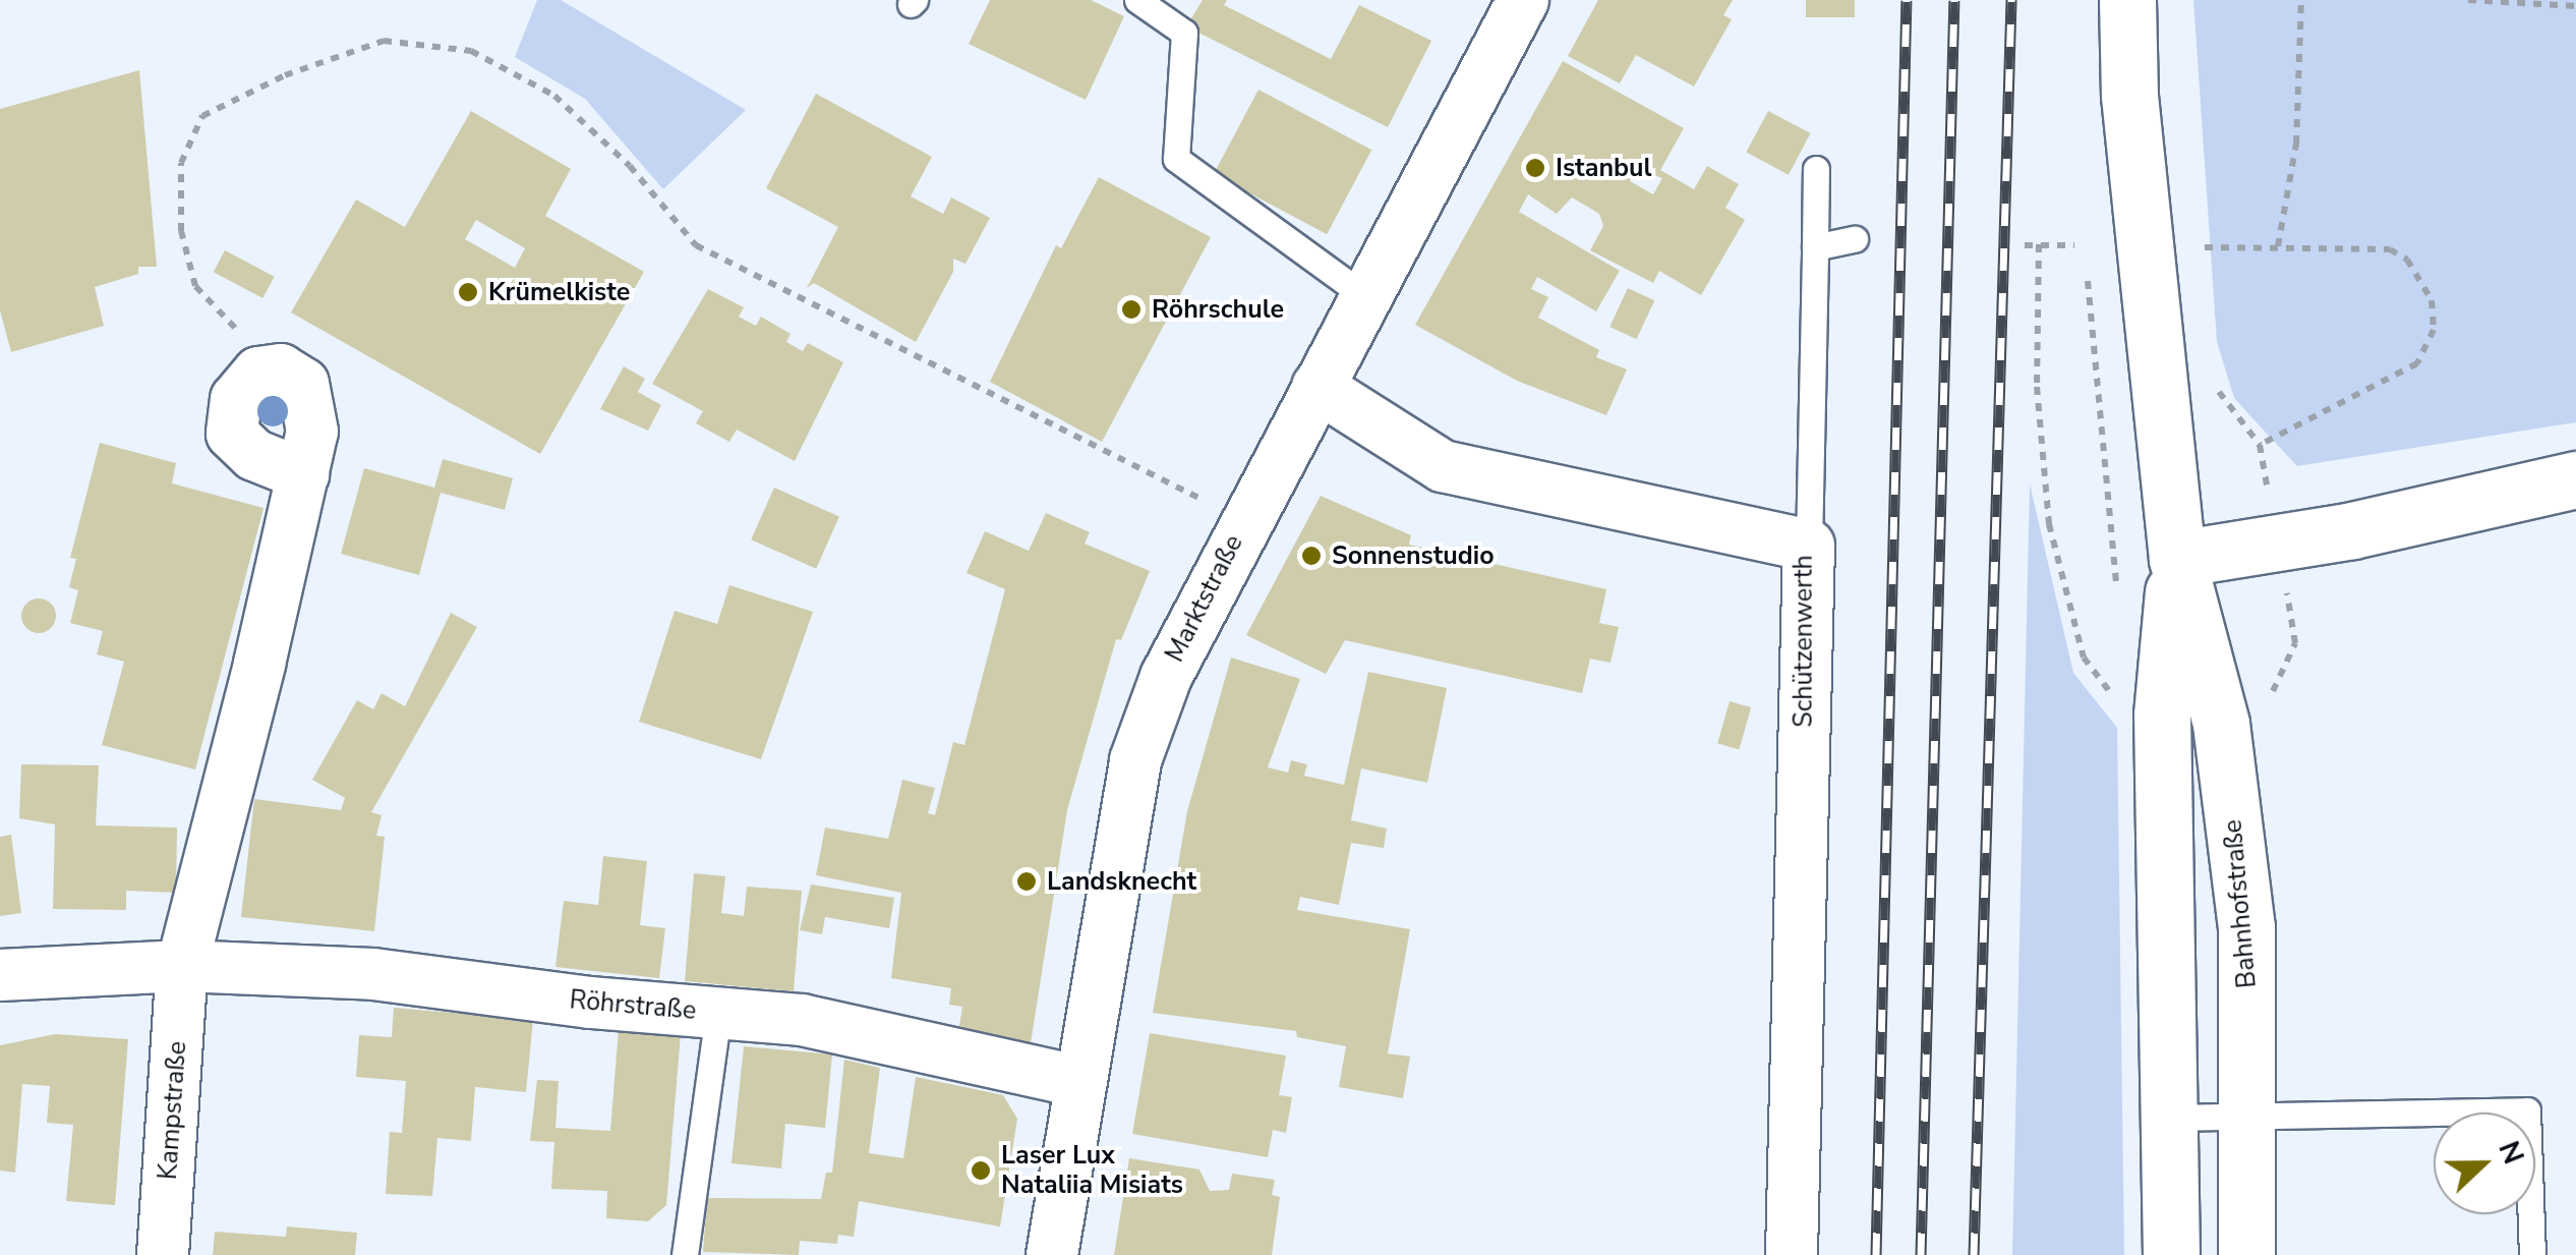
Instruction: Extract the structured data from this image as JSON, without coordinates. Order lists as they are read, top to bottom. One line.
{"streets":{"street":["Marktstraße","Schützenwerth","Bahnhofstraße","Röhrstraße","Kampstraße"]},"crossings":[["Marktstraße","Schützenwerth"],["Marktstraße","Röhrstraße"],["Röhrstraße","Kampstraße"]],"places":["Istanbul","Krümelkiste","Röhrschule","Sonnenstudio","Landsknecht","Laser Lux Nataliia Misiats"],"north":"right"}
